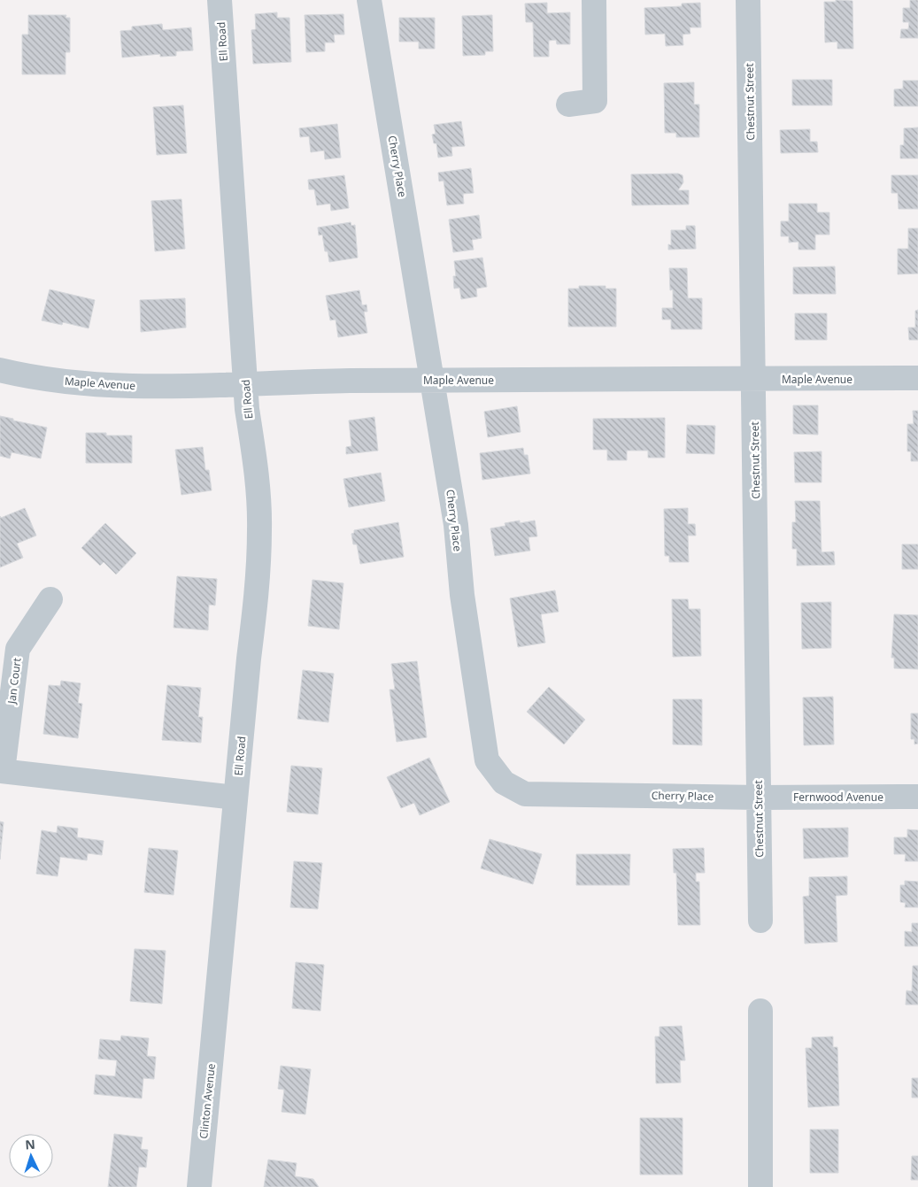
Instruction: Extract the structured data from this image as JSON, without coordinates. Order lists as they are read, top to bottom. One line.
{"streets":{"street":["Ell Road","Chestnut Street","Cherry Place","Maple Avenue","Jan Court","Fernwood Avenue","Clinton Avenue"]},"crossings":[["Ell Road","Maple Avenue"],["Ell Road","Clinton Avenue"],["Chestnut Street","Cherry Place"],["Chestnut Street","Maple Avenue"],["Chestnut Street","Fernwood Avenue"],["Cherry Place","Maple Avenue"],["Cherry Place","Fernwood Avenue"]],"north":"top"}
